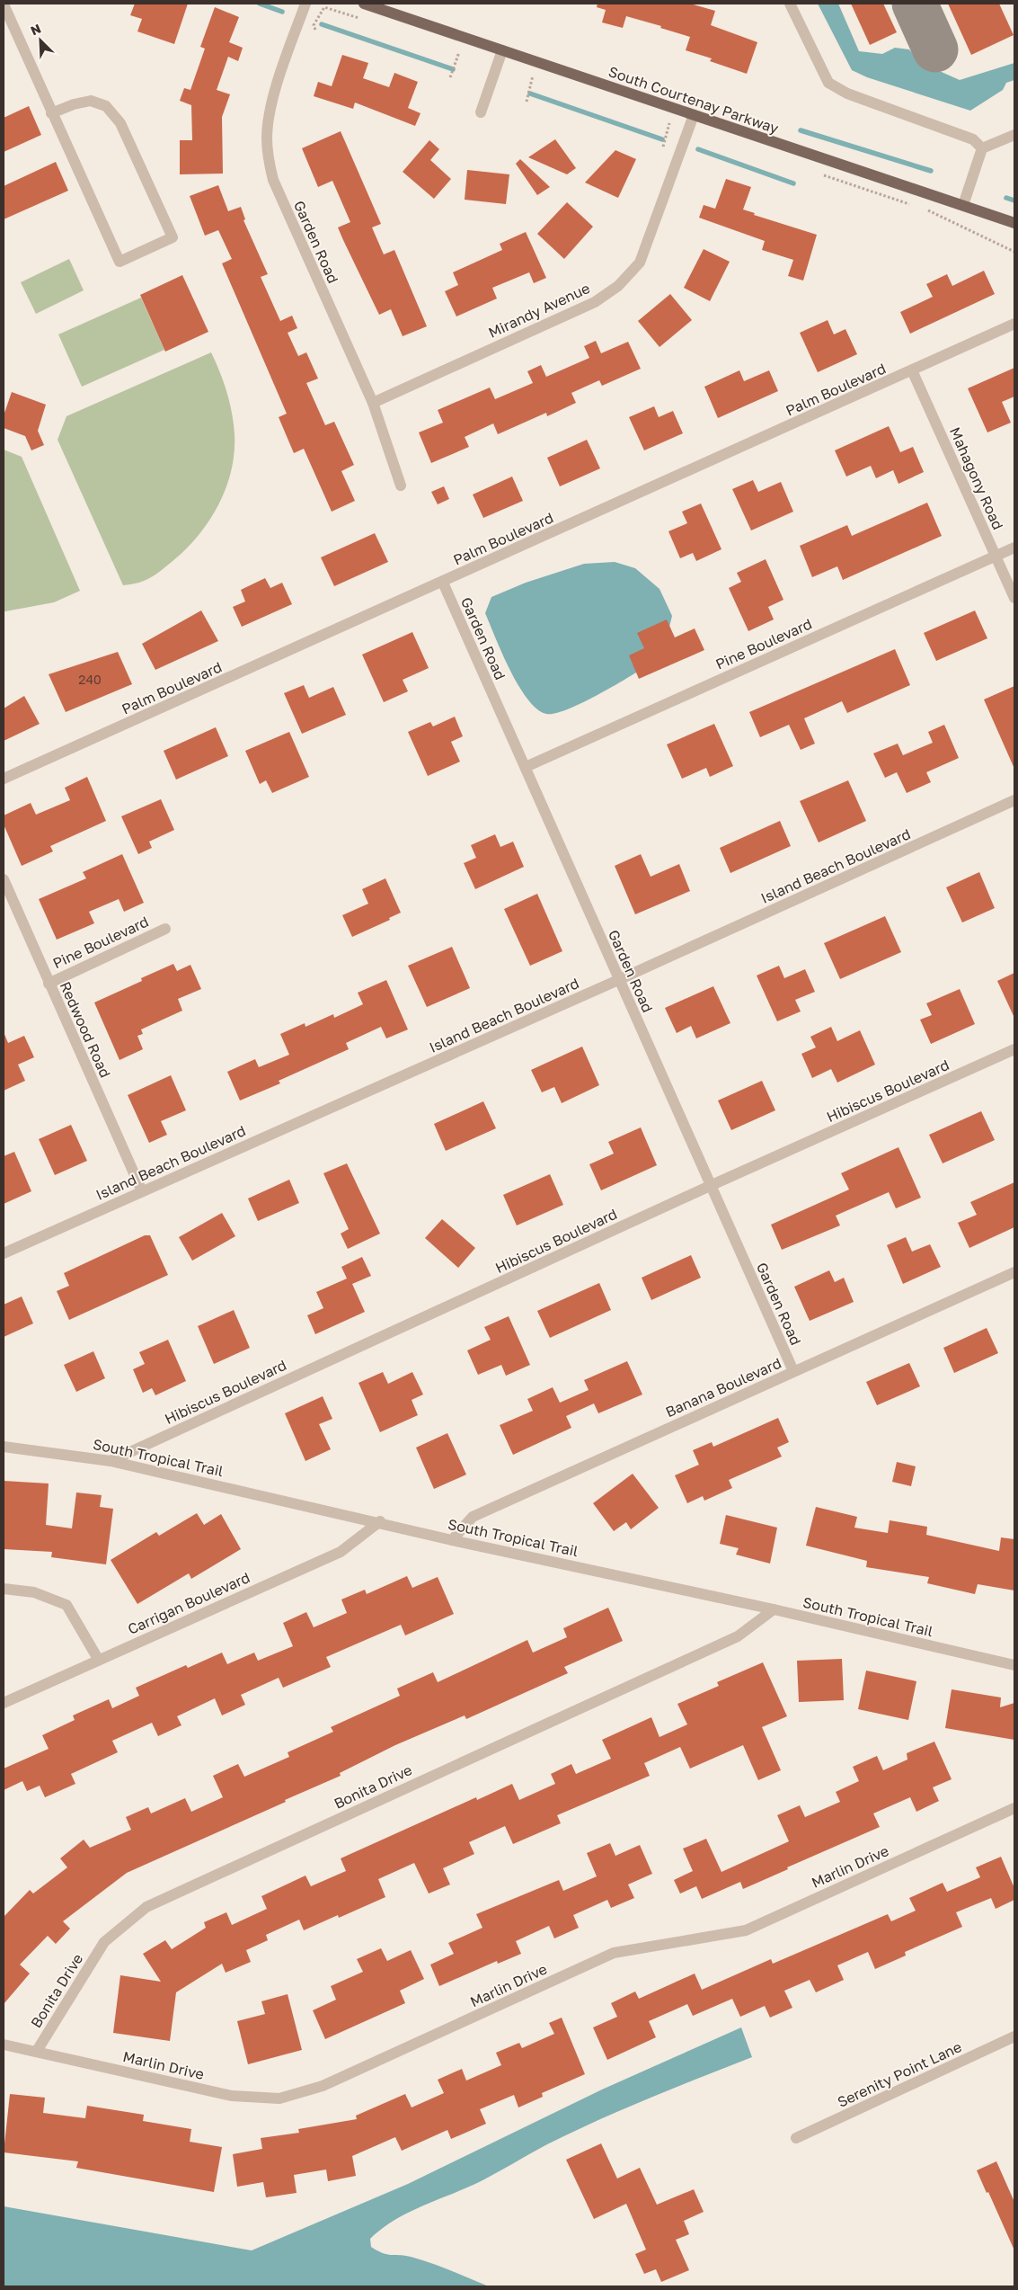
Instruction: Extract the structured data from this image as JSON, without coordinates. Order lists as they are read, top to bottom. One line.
{"streets":{"main road":["South Courtenay Parkway"],"street":["Garden Road","Mirandy Avenue","Palm Boulevard","Mahagony Road","Pine Boulevard","Island Beach Boulevard","Redwood Road","Hibiscus Boulevard","Banana Boulevard","South Tropical Trail","Carrigan Boulevard","Bonita Drive","Marlin Drive","Serenity Point Lane"]},"crossings":[["South Courtenay Parkway","Mirandy Avenue"],["Garden Road","Mirandy Avenue"],["Garden Road","Palm Boulevard"],["Garden Road","Pine Boulevard"],["Garden Road","Island Beach Boulevard"],["Garden Road","Hibiscus Boulevard"],["Garden Road","Banana Boulevard"],["Palm Boulevard","Mahagony Road"],["Mahagony Road","Pine Boulevard"],["Pine Boulevard","Redwood Road"],["Island Beach Boulevard","Redwood Road"],["Hibiscus Boulevard","South Tropical Trail"],["Banana Boulevard","South Tropical Trail"],["South Tropical Trail","Carrigan Boulevard"],["South Tropical Trail","Bonita Drive"],["Bonita Drive","Marlin Drive"]],"house_numbers":["240"],"north":"top left"}
